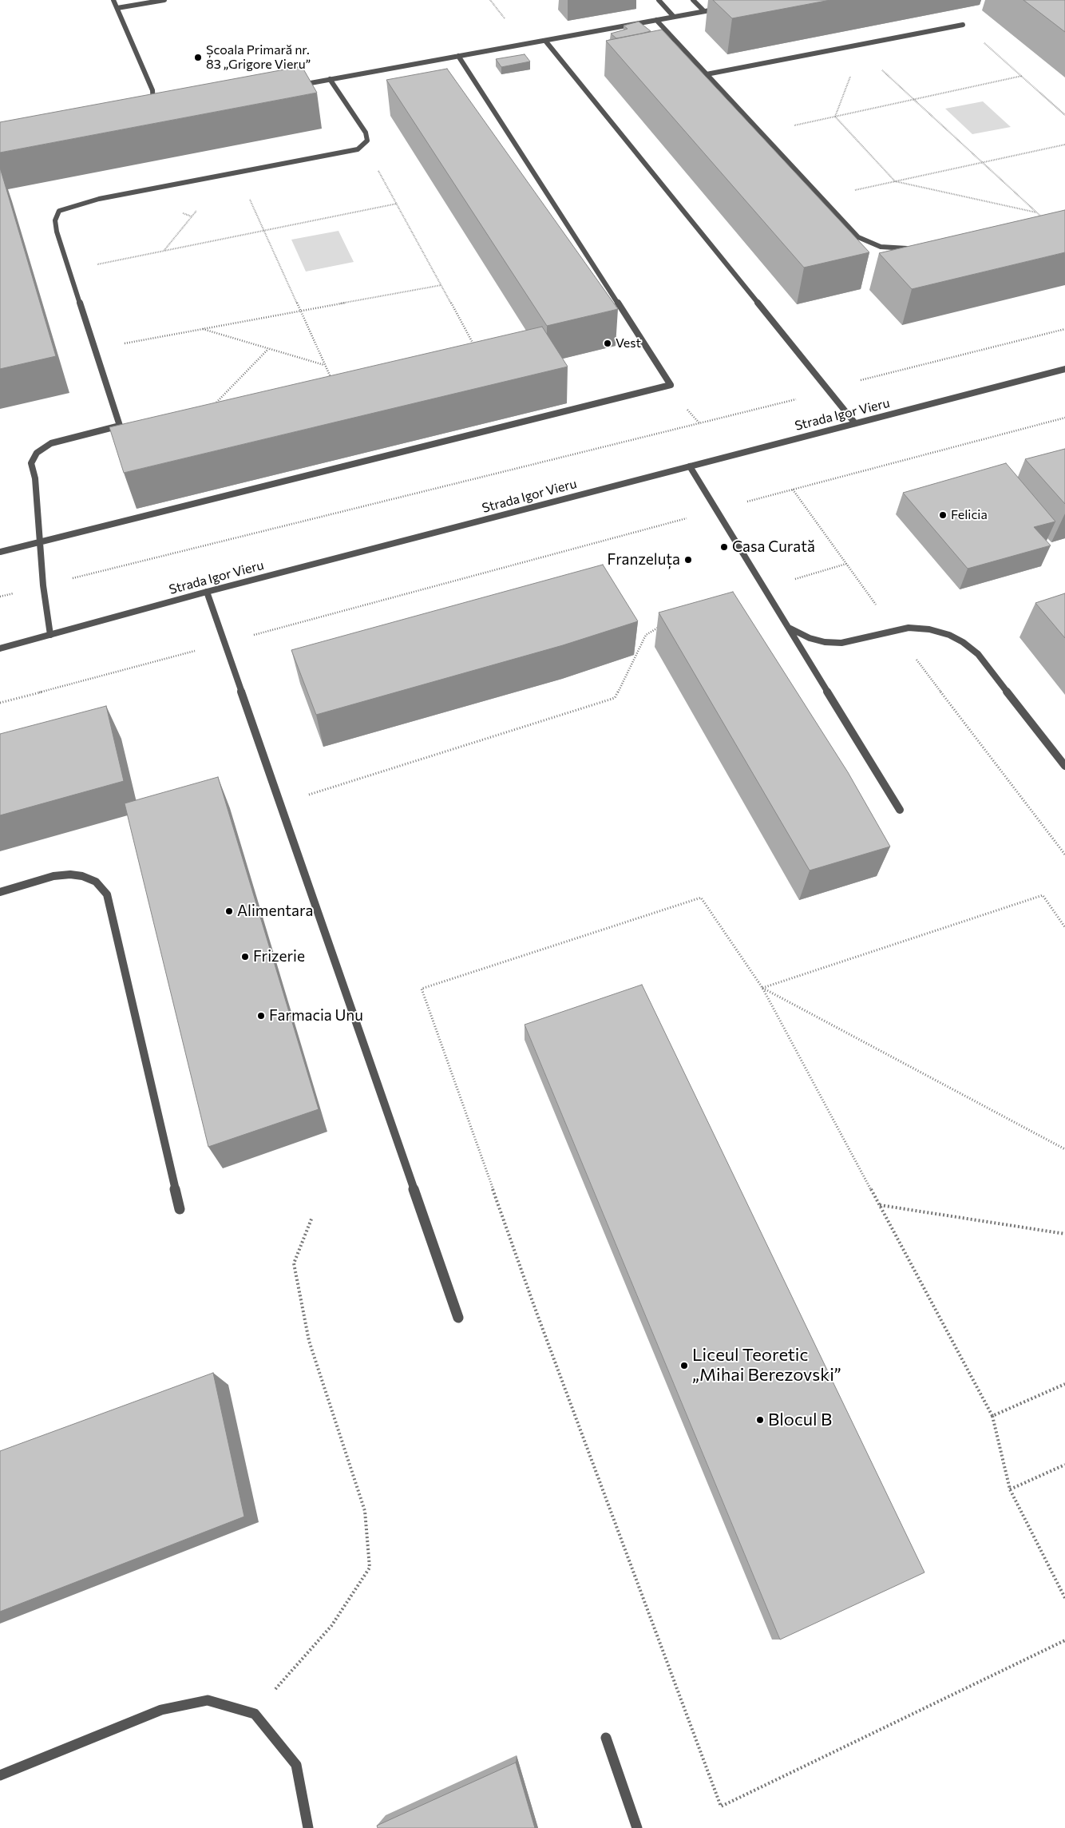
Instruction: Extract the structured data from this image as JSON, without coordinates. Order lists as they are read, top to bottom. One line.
{"streets":{"street":["Strada Igor Vieru"]},"places":["Școala Primară nr. 83 „Grigore Vieru”","Vest","Felicia","Casa Curată","Franzeluța","Alimentara","Frizerie","Farmacia Unu","Liceul Teoretic „Mihai Berezovski”","Blocul B"]}
